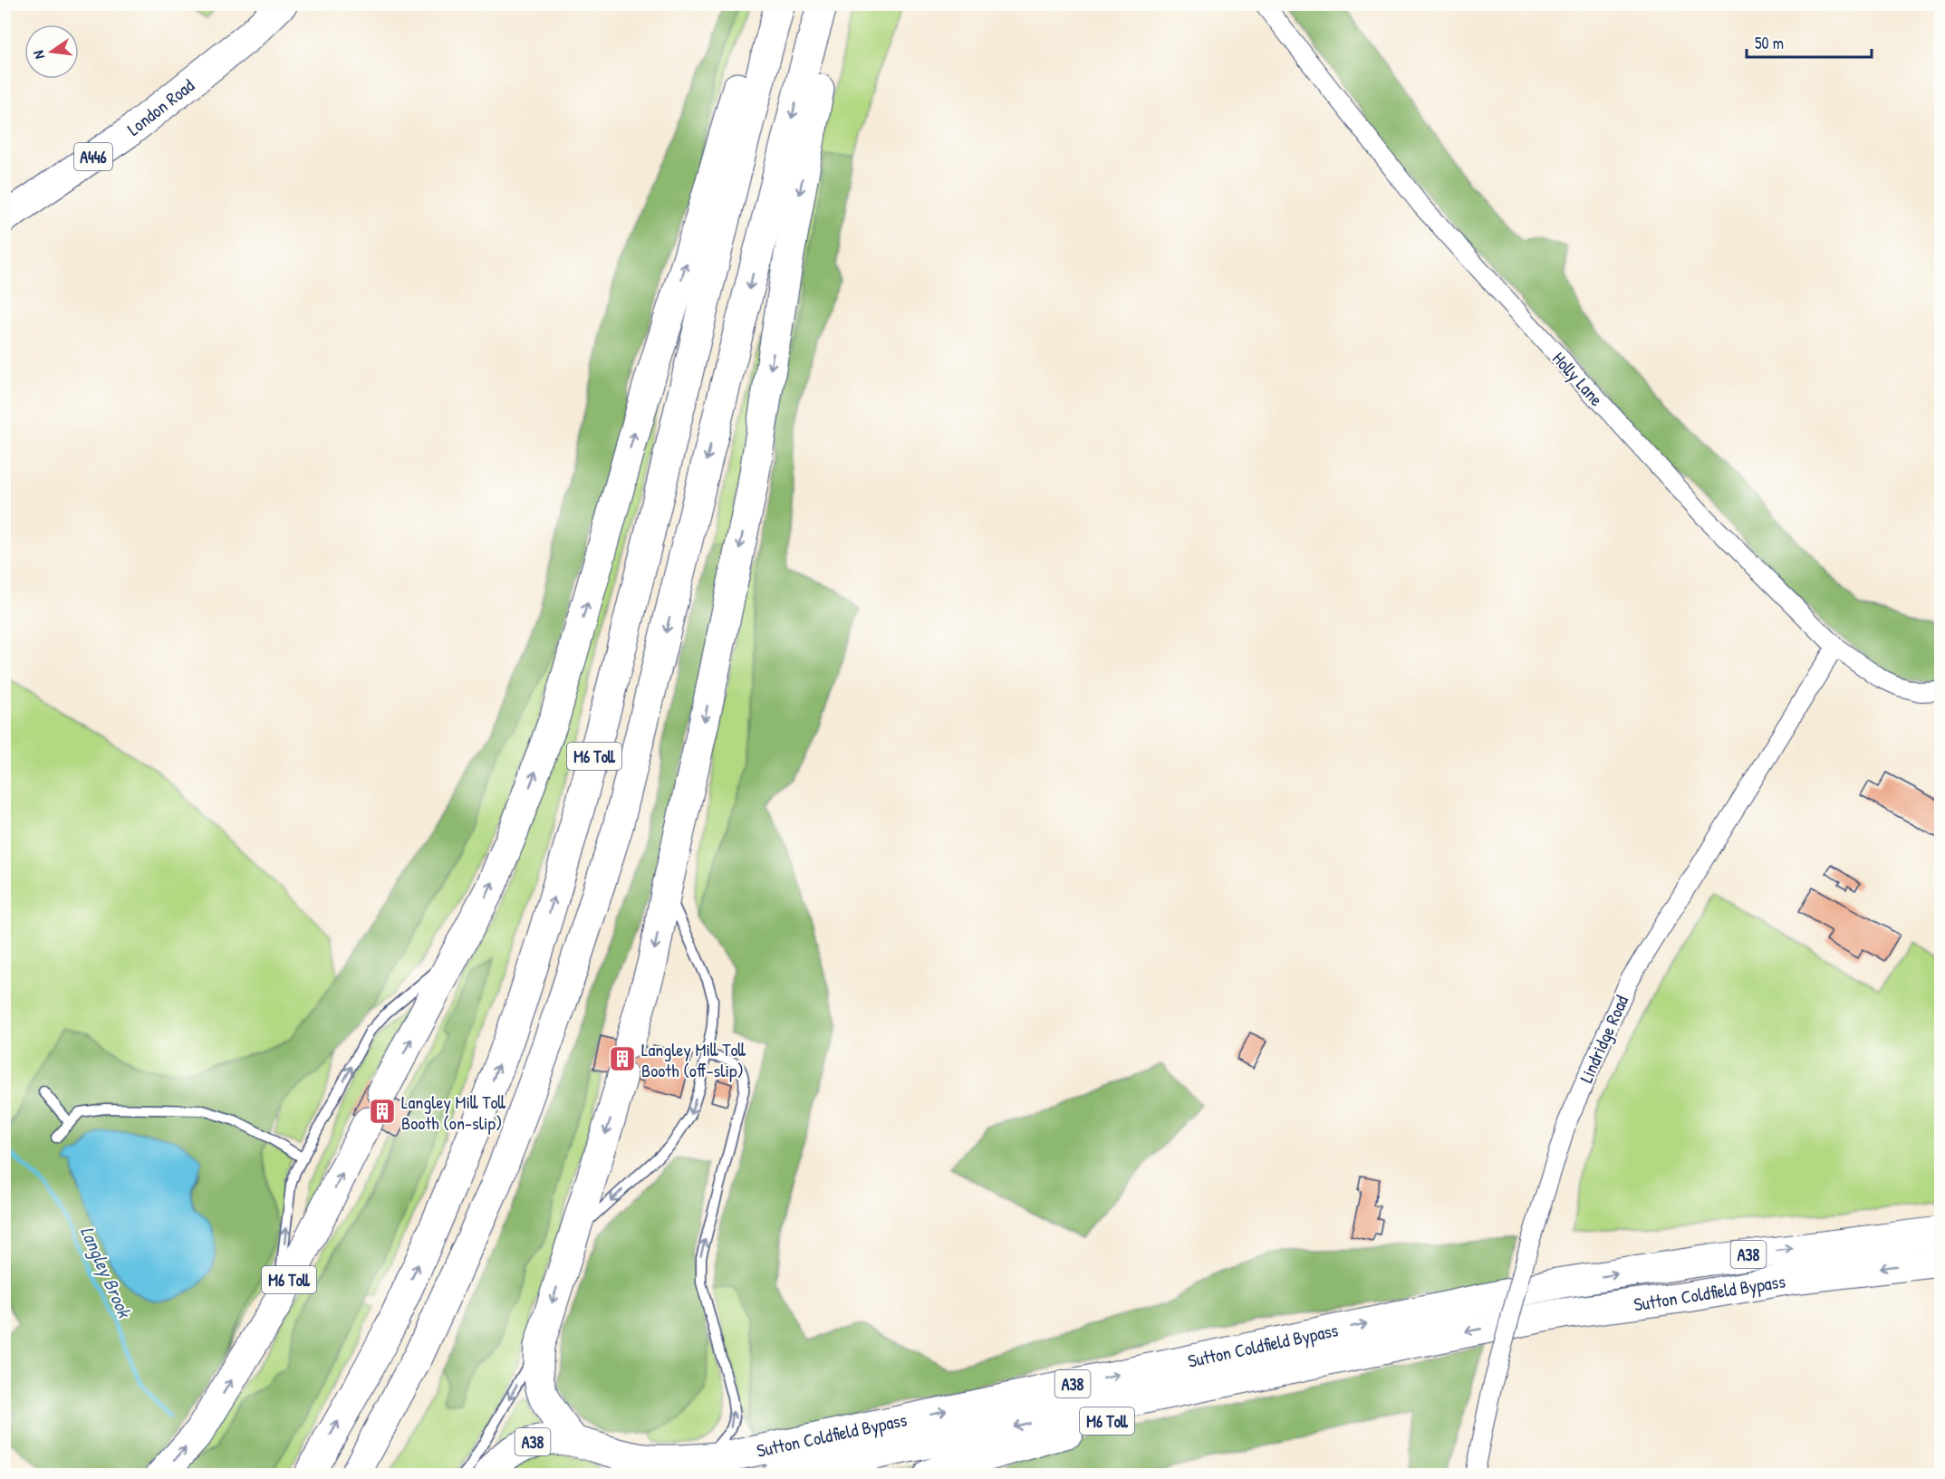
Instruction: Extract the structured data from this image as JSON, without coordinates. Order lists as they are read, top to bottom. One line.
{"streets":{"highway":["London Road","A446","M6 Toll","A38","Sutton Coldfield Bypass"],"street":["Holly Lane","Lindridge Road"]},"crossings":[["Holly Lane","Lindridge Road"],["M6 Toll","Sutton Coldfield Bypass"]],"water":["Langley Brook"],"places":{"building":["Langley Mill Toll Booth (off-slip)","Langley Mill Toll Booth (on-slip)"]},"scale_bar":"50 m","north":"left"}
